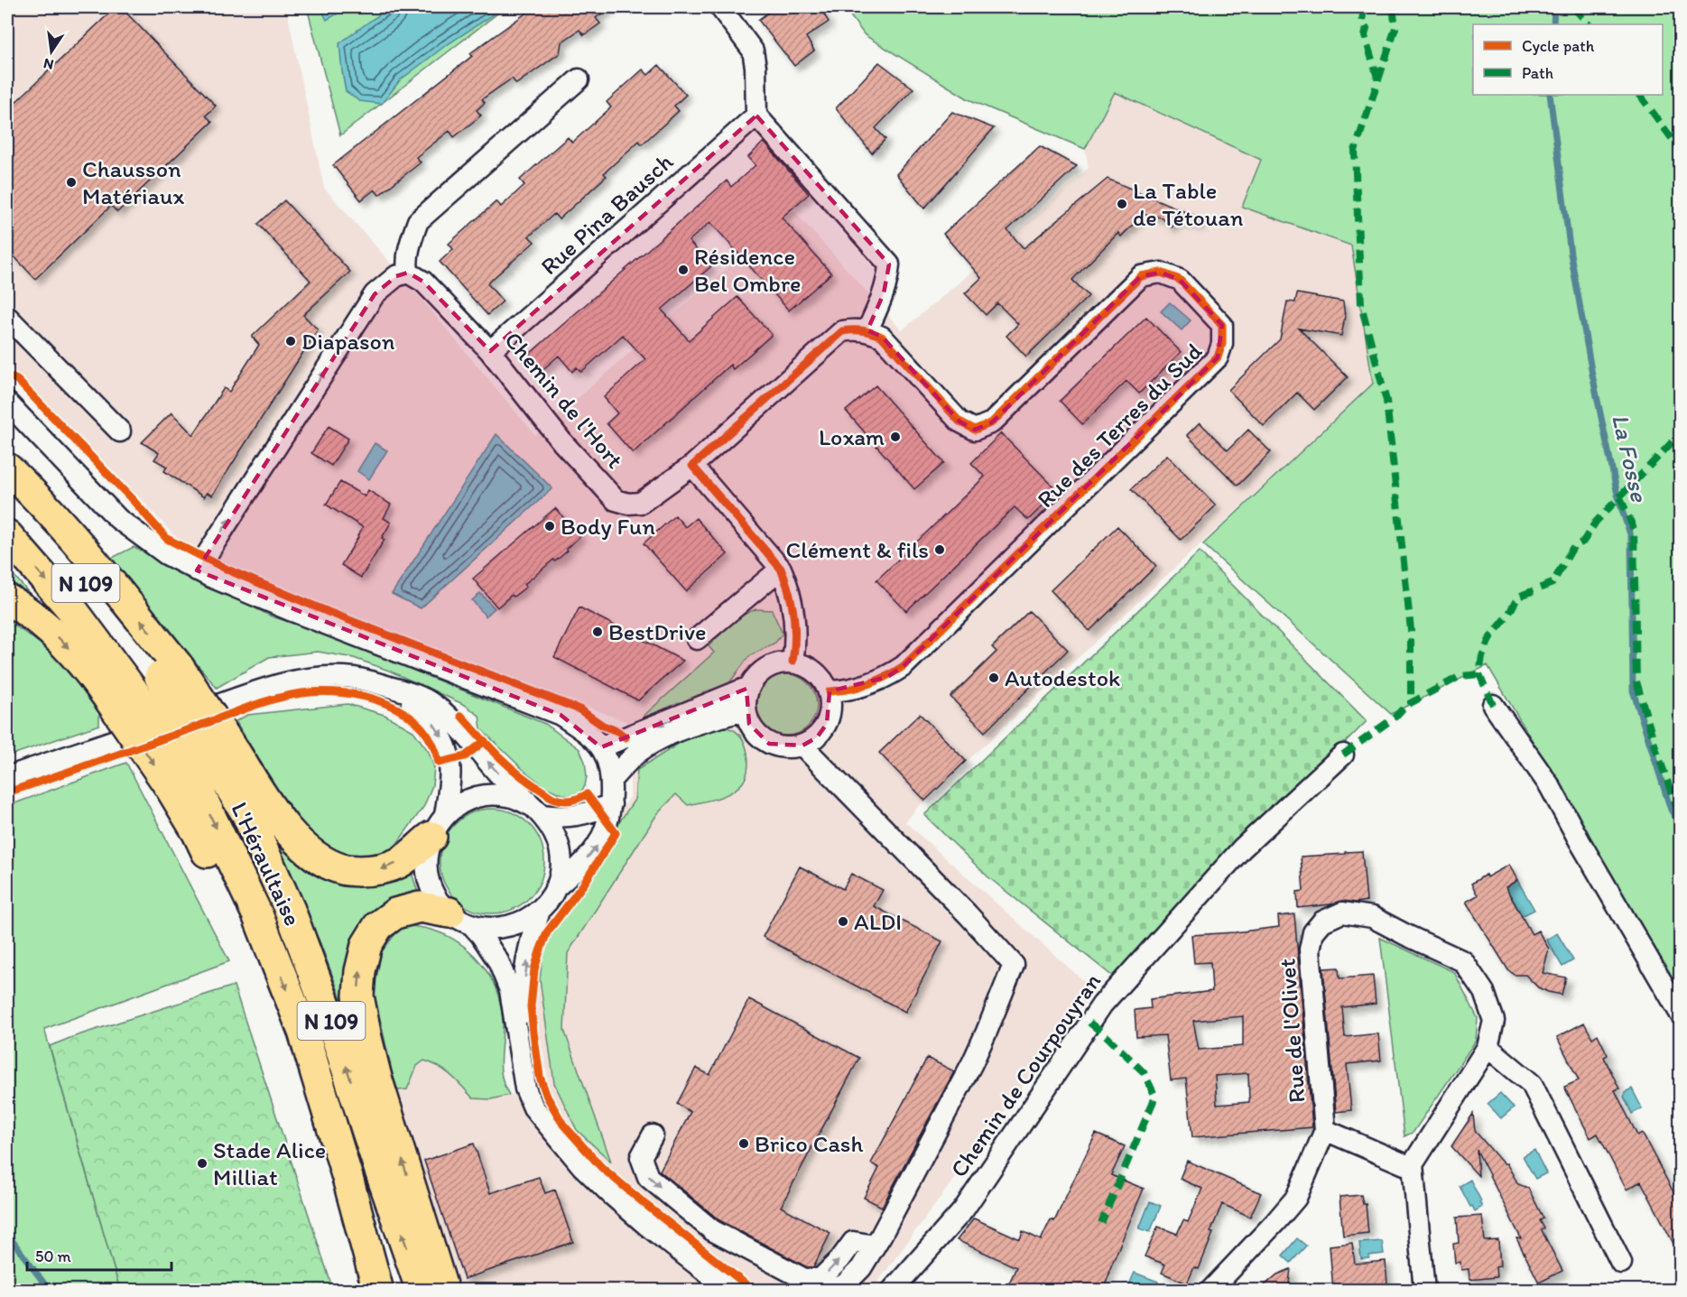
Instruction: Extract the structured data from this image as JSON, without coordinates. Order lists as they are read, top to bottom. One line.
{"streets":{"highway":["N 109","L'Héraultaise"],"street":["Rue Pina Bausch","Chemin de l'Hort","Rue des Terres du Sud","Rue de l'Olivet","Chemin de Courpouyran"]},"crossings":[["Rue Pina Bausch","Chemin de l'Hort"]],"water":["La Fosse"],"places":["Chausson Matériaux","La Table de Tétouan","Résidence Bel Ombre","Diapason","Loxam","Body Fun","Clément & fils","BestDrive","Autodestok","ALDI","Brico Cash","Stade Alice Milliat"],"legend":["Cycle path","Path"],"scale_bar":"50 m","north":"bottom"}
